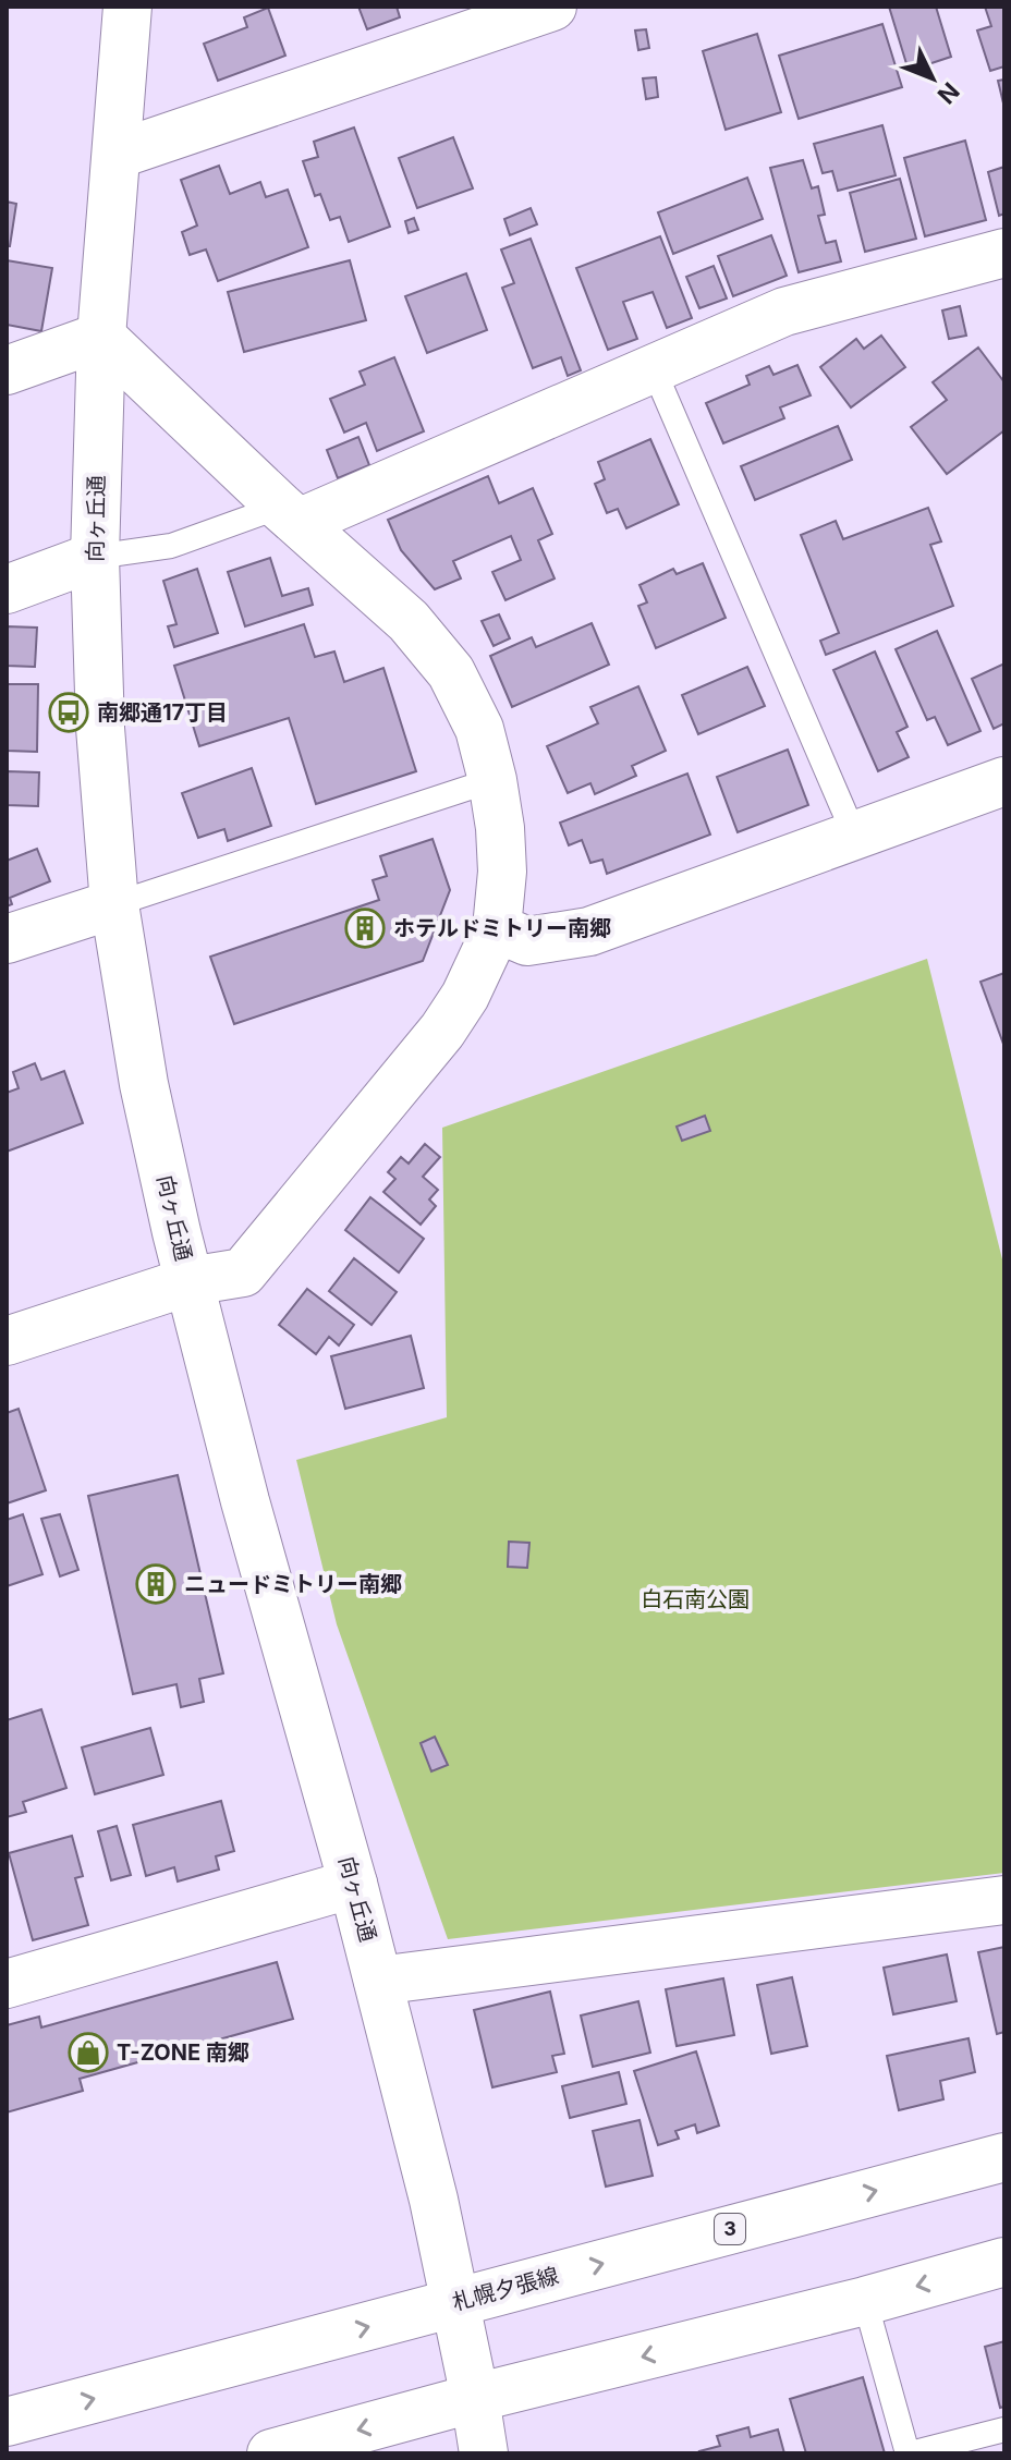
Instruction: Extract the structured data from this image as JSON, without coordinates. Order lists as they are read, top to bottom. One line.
{"streets":{"street":["向ヶ丘通","3","札幌夕張線"]},"crossings":[["向ヶ丘通","札幌夕張線"]],"parks":["白石南公園"],"places":{"bus stop":["南郷通17丁目"],"building":["ホテルドミトリー南郷","ニュードミトリー南郷"],"shop":["T-ZONE 南郷"]},"north":"bottom right"}
